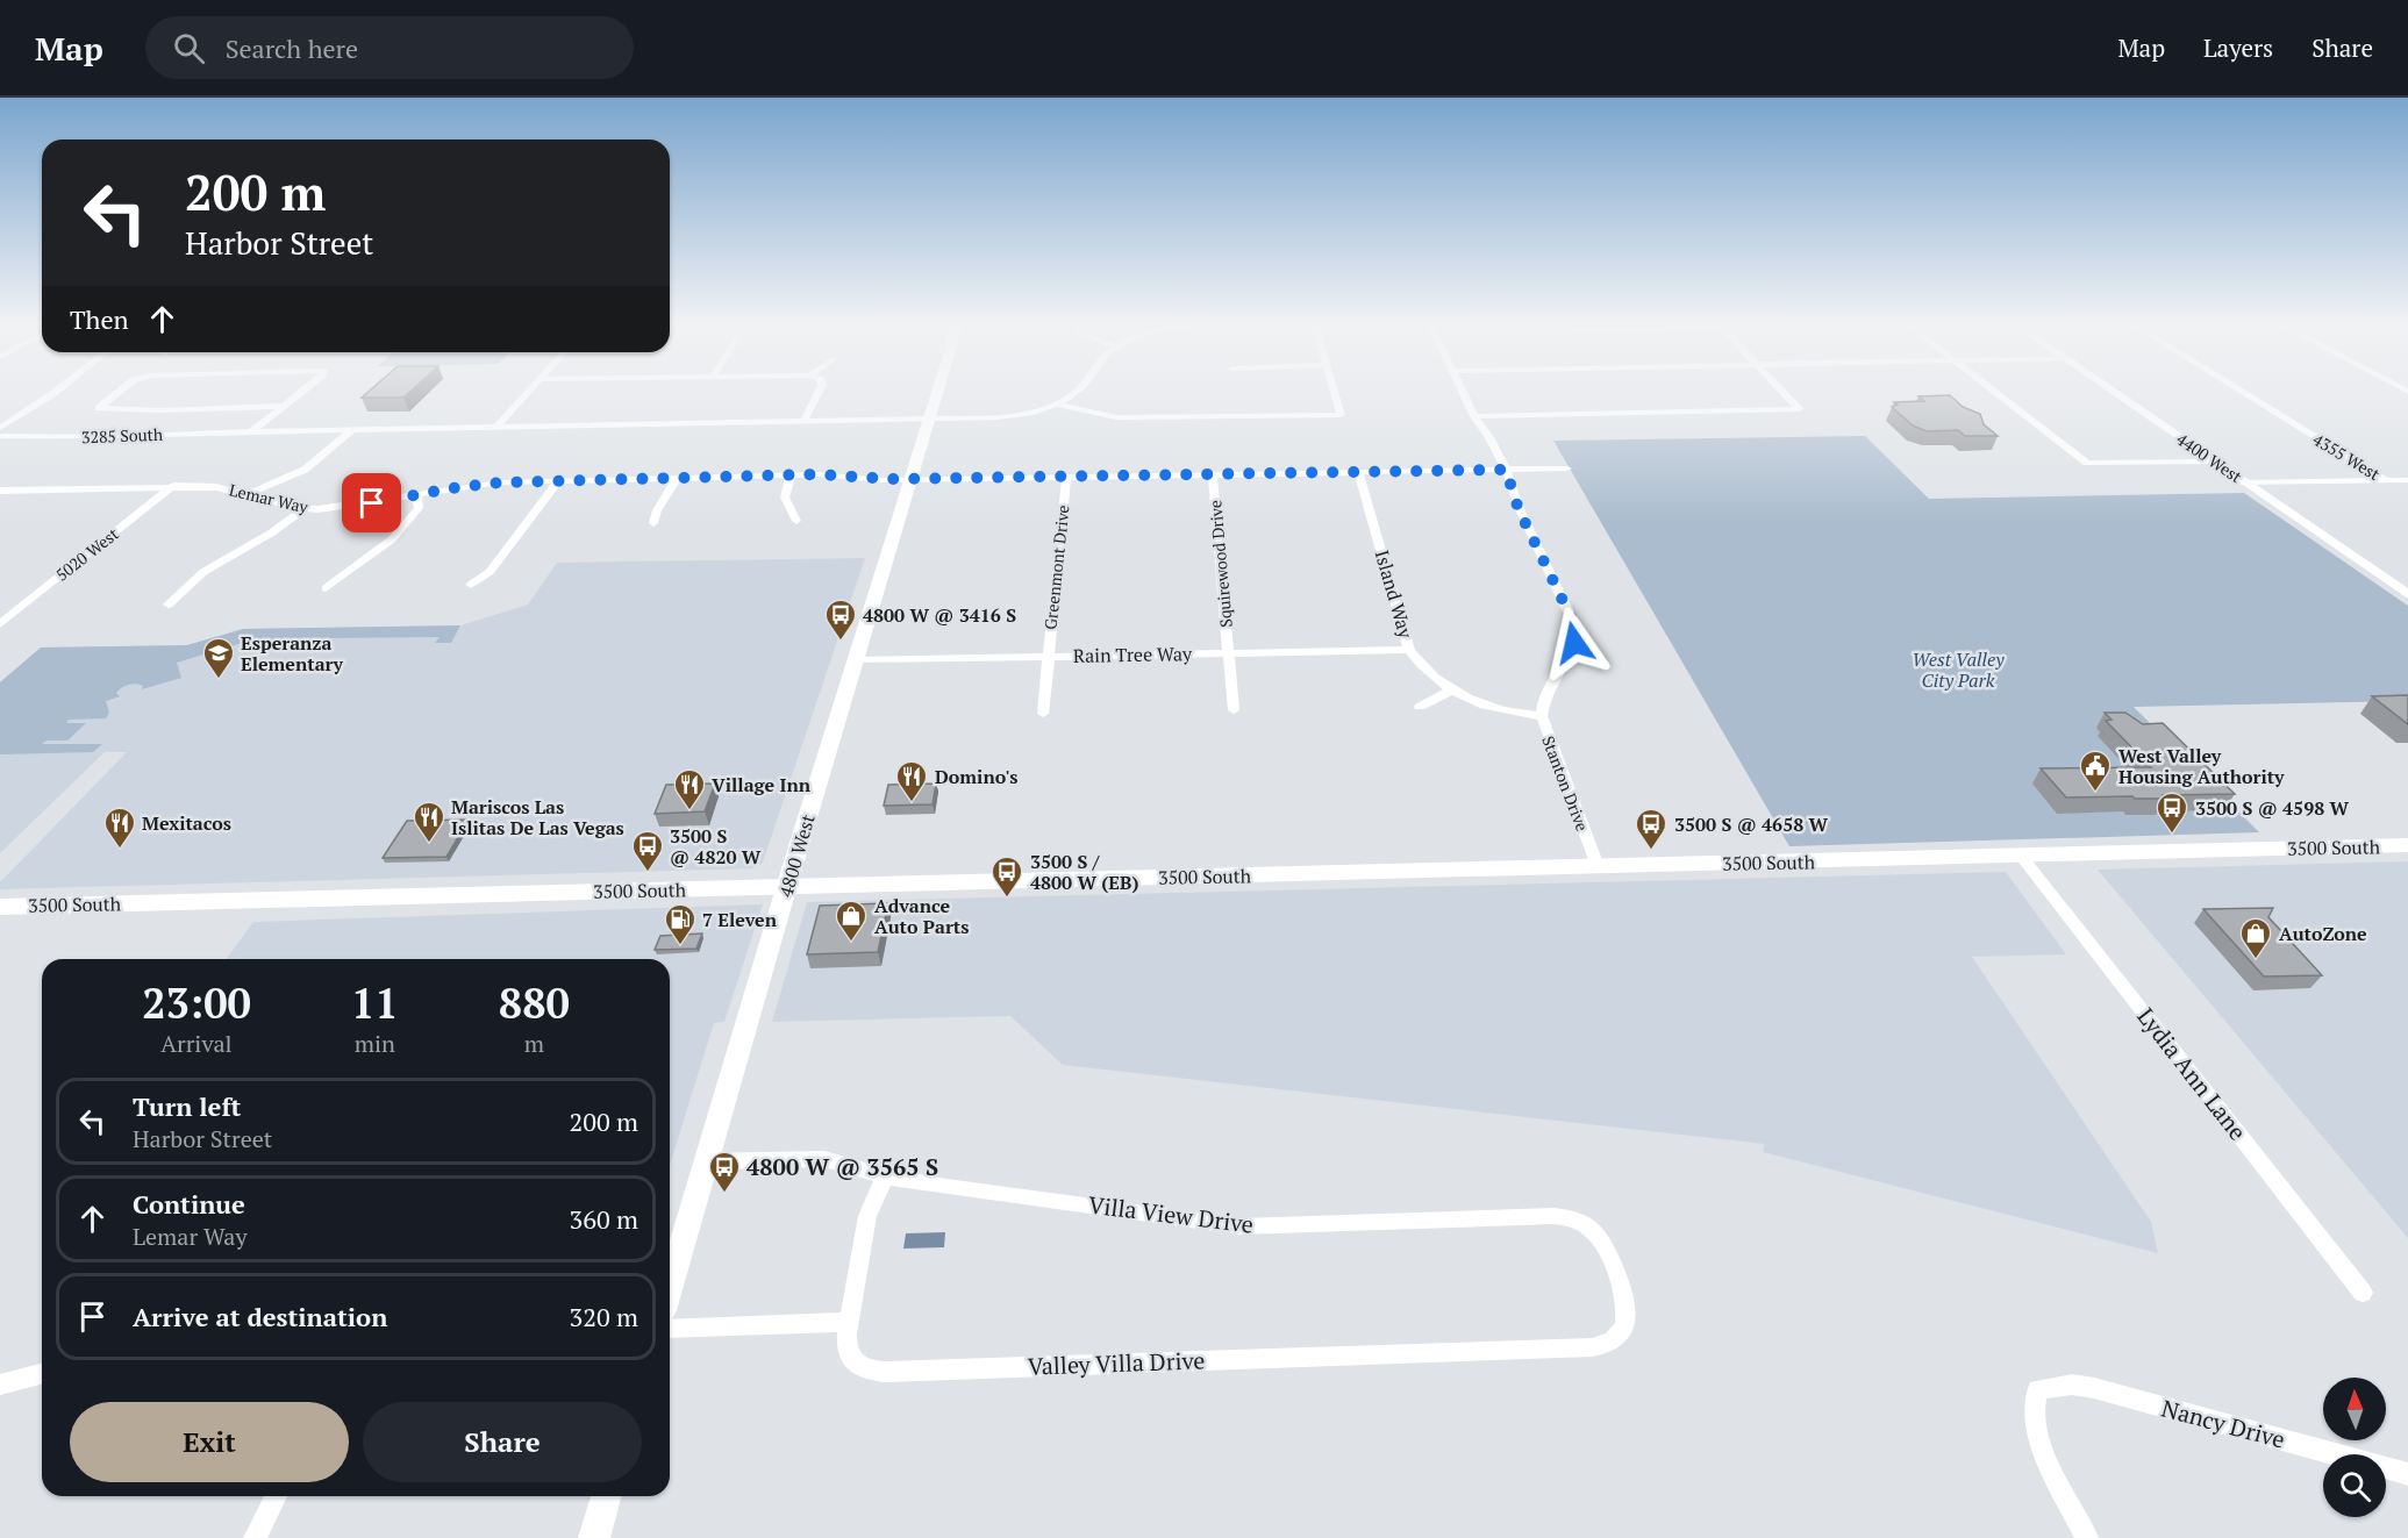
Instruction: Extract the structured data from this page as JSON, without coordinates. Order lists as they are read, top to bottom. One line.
{"streets":{"main road":["3500 South","4800 West"],"street":["3285 South","4355 West","4400 West","Lemar Way","5020 West","Squirewood Drive","Greenmont Drive","Island Way","Rain Tree Way","Stanton Drive","Lydia Ann Lane","Villa View Drive","Valley Villa Drive","Nancy Drive"]},"crossings":[["3285 South","4800 West"],["Lemar Way","5020 West"],["Lemar Way","Squirewood Drive"],["Lemar Way","Greenmont Drive"],["Lemar Way","Island Way"],["Lemar Way","Stanton Drive"],["Lemar Way","4800 West"],["Squirewood Drive","Rain Tree Way"],["Greenmont Drive","Rain Tree Way"],["Island Way","Rain Tree Way"],["Island Way","Stanton Drive"],["Rain Tree Way","4800 West"],["Stanton Drive","3500 South"],["3500 South","4800 West"],["3500 South","Lydia Ann Lane"],["4800 West","Villa View Drive"],["Villa View Drive","Valley Villa Drive"]],"parks":["West Valley City Park"],"places":{"bus stop":["4800 W @ 3416 S","3500 S @ 4598 W","3500 S @ 4658 W","3500 S @ 4820 W","3500 S / 4800 W (EB)","4800 W @ 3565 S"],"school or university":["Esperanza Elementary"],"public building":["West Valley Housing Authority"],"restaurant":["Domino's","Village Inn","Mariscos Las Islitas De Las Vegas","Mexitacos"],"shop":["Advance Auto Parts","AutoZone"],"fuel station":["7 Eleven"]},"north":"top","page":{"header":"Map","search":"Search here","nav":["Map","Layers","Share"],"turn":["200 m","Harbor Street"],"then":"Then","eta":["23:00","Arrival","11","min","880","m"],"list":[{"name":"Turn left","note":"Harbor Street","value":"200 m"},{"name":"Continue","note":"Lemar Way","value":"360 m"},{"name":"Arrive at destination","value":"320 m"}],"buttons":["Exit","Share"]}}
